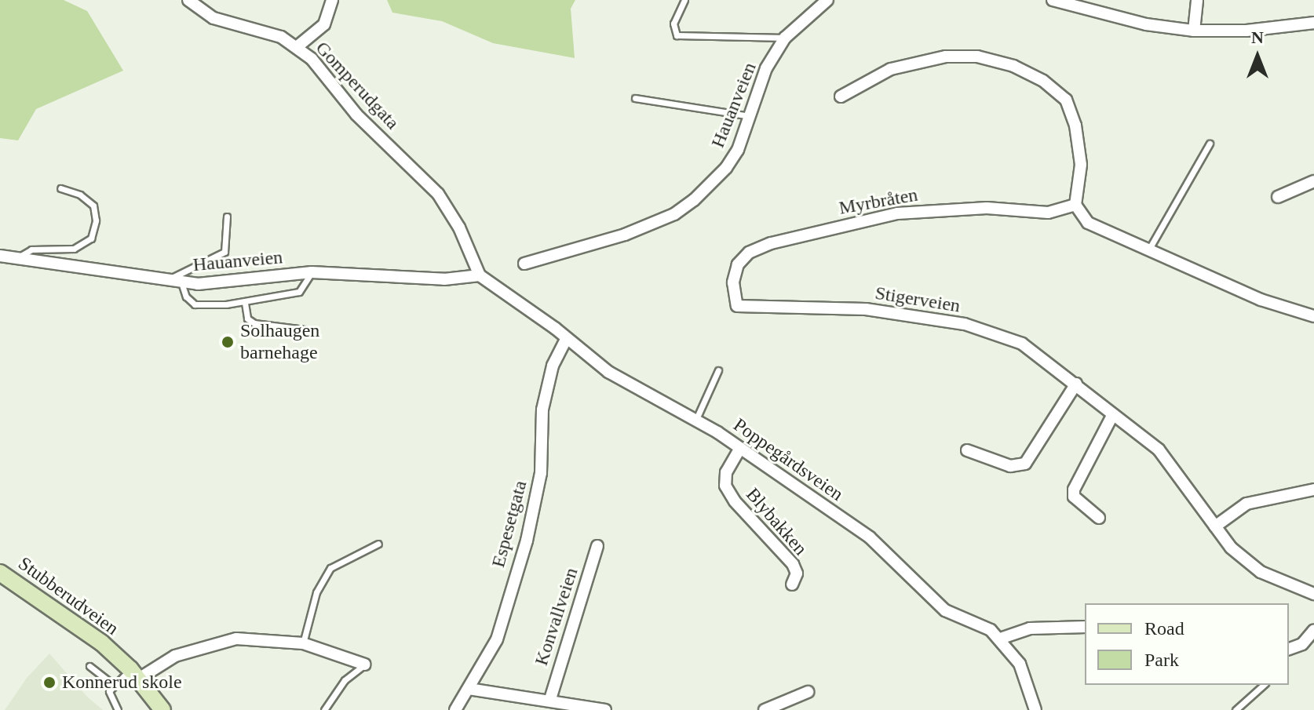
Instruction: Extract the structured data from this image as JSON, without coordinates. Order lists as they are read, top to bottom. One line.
{"streets":{"main road":["Stubberudveien"],"street":["Gomperudgata","Hauanveien","Myrbråten","Stigerveien","Poppegårdsveien","Blybakken","Espesetgata","Konvallveien"]},"crossings":[["Gomperudgata","Hauanveien"],["Gomperudgata","Poppegårdsveien"],["Hauanveien","Poppegårdsveien"],["Myrbråten","Stigerveien"],["Poppegårdsveien","Blybakken"],["Poppegårdsveien","Espesetgata"]],"places":["Solhaugen barnehage","Konnerud skole"],"legend":["Road","Park"],"north":"top"}
